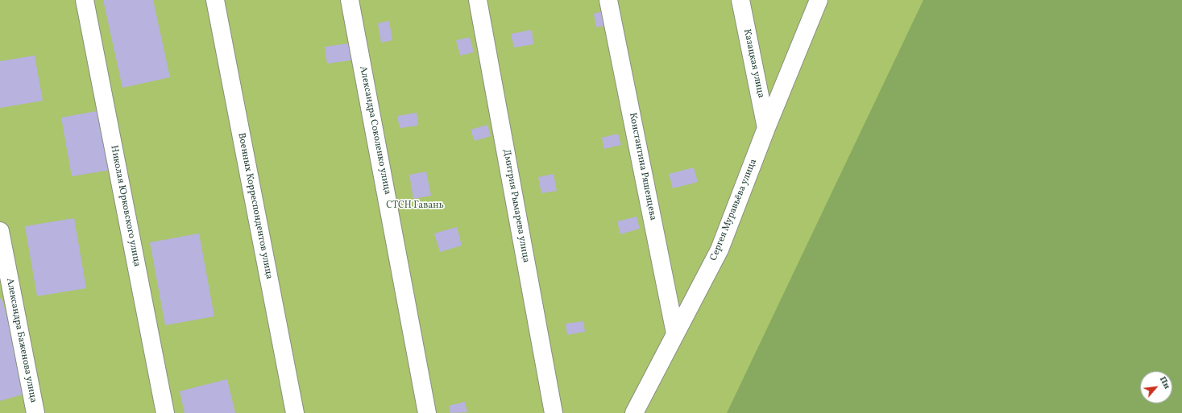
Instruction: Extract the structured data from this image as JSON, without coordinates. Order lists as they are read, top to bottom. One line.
{"streets":{"street":["Казацкая улица","Александра Соколенко улица","Константина Ряшенцева","Николая Юрковского улица","Военных Корреспондентов улица","Дмитрия Рымарева улица","Сергея Муравьёва улица","Александра Баженова улица"]},"crossings":[["Казацкая улица","Сергея Муравьёва улица"],["Константина Ряшенцева","Сергея Муравьёва улица"]],"parks":["СТСН Гавань"],"north":"top right"}
